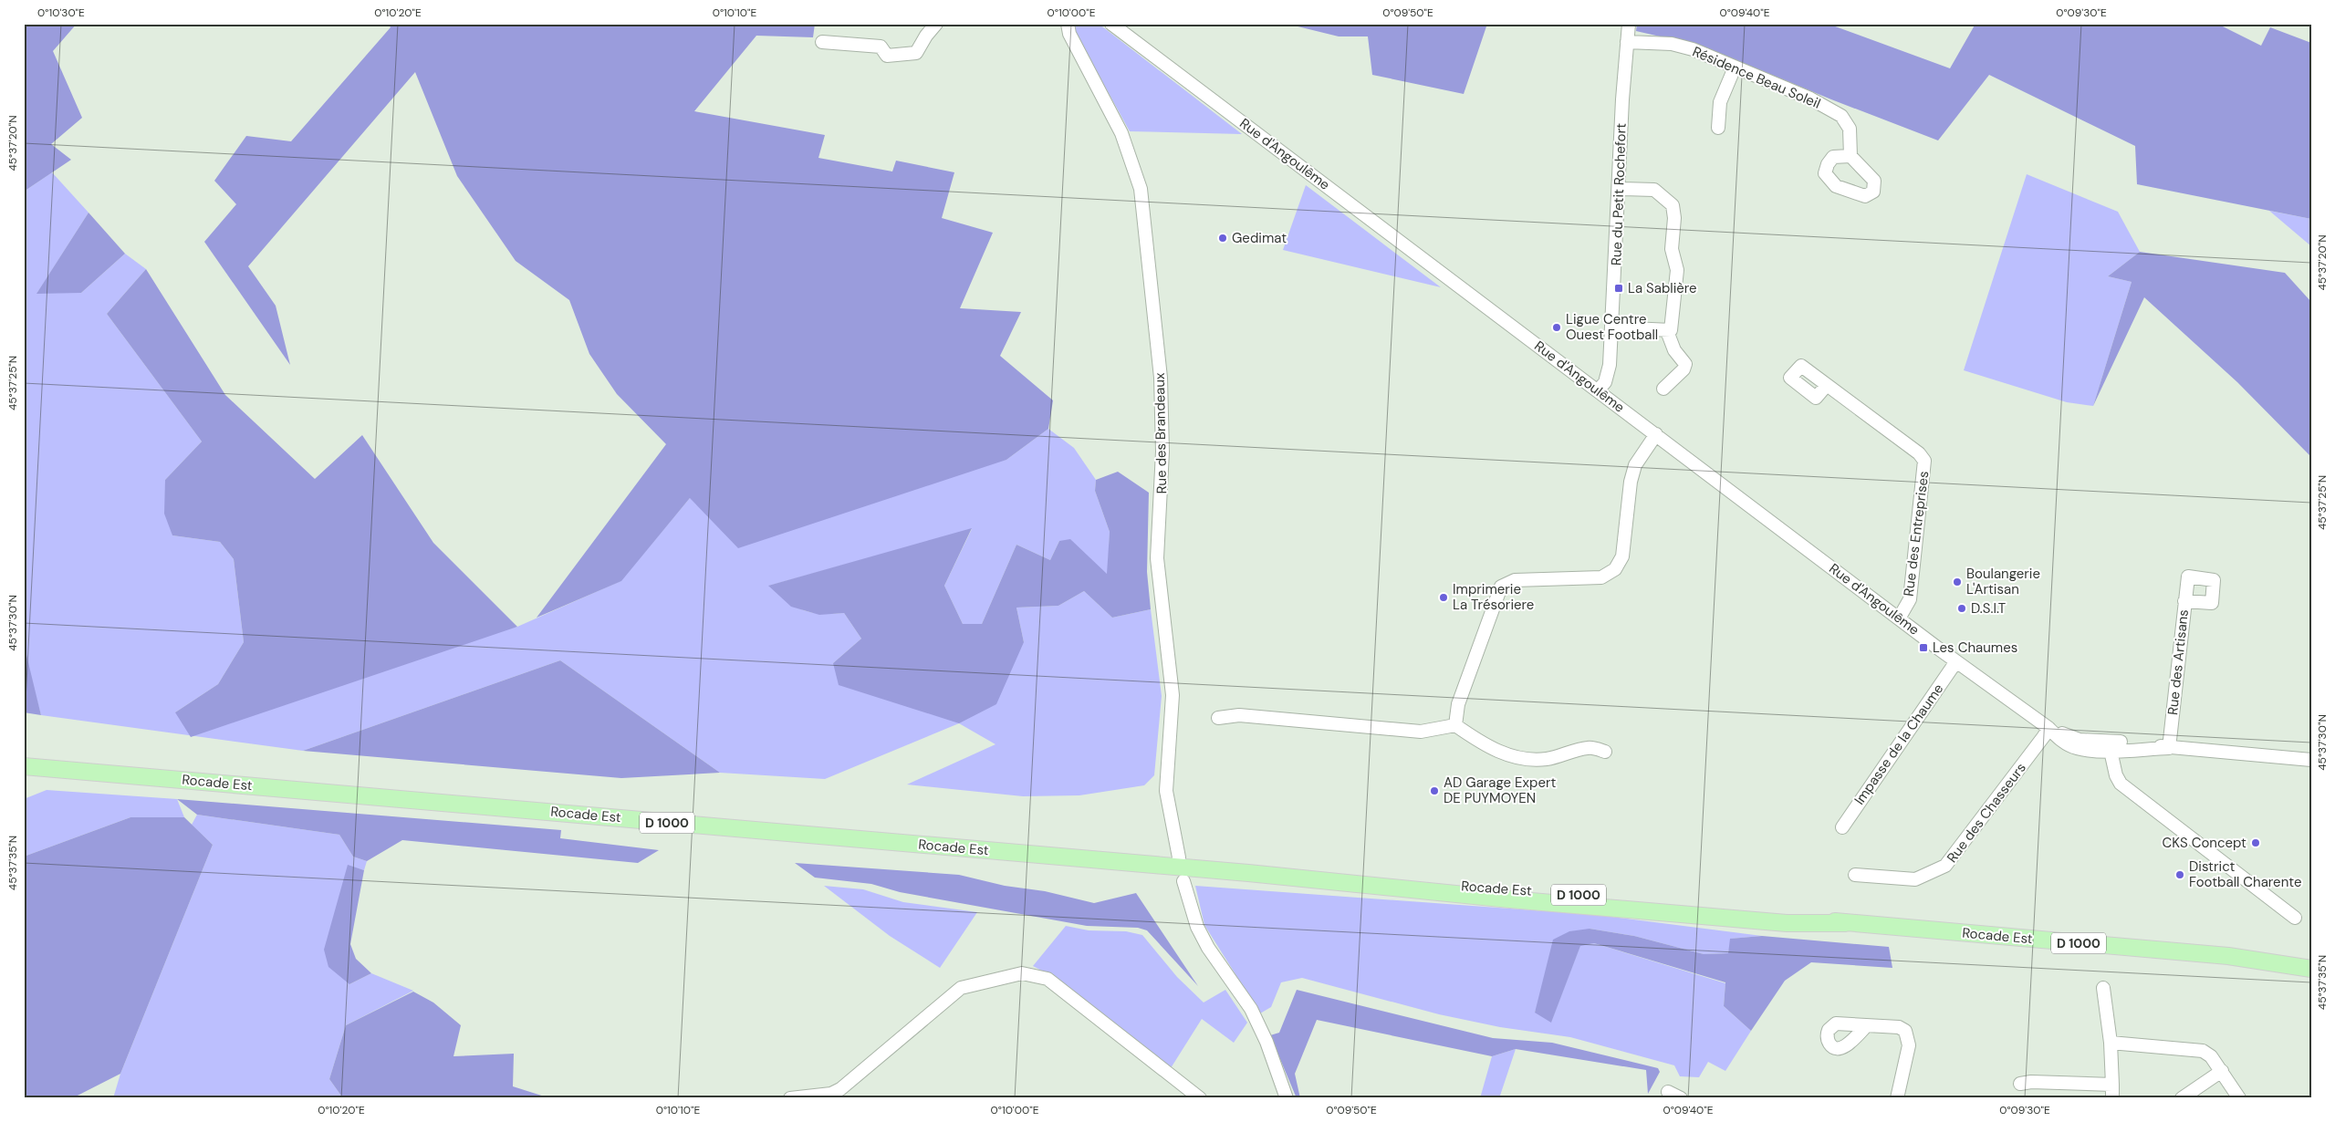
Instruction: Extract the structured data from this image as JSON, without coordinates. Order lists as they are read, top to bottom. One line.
{"streets":{"main road":["Rocade Est","D 1000"],"street":["Résidence Beau Soleil","Rue d'Angoulême","Rue du Petit Rochefort","Rue des Brandeaux","Rue des Entreprises","Rue des Artisans","Impasse de la Chaume","Rue des Chasseurs"]},"crossings":[["Résidence Beau Soleil","Rue du Petit Rochefort"],["Rue d'Angoulême","Rue du Petit Rochefort"],["Rue d'Angoulême","Rue des Entreprises"],["Rue d'Angoulême","Rue des Artisans"],["Rue d'Angoulême","Impasse de la Chaume"],["Rue d'Angoulême","Rue des Chasseurs"]],"places":{"other":["Gedimat","Ligue Centre Ouest Football","Boulangerie L'Artisan","Imprimerie La Trésoriere","D.S.I.T","AD Garage Expert DE PUYMOYEN","CKS Concept","District Football Charente"],"transit":["La Sablière","Les Chaumes"]},"coordinates":["0°10'30\"E","0°10'20\"E","0°10'10\"E","0°10'00\"E","0°09'50\"E","0°09'40\"E","0°09'30\"E","45°37'20\"N","45°37'25\"N","45°37'30\"N","45°37'35\"N"]}
